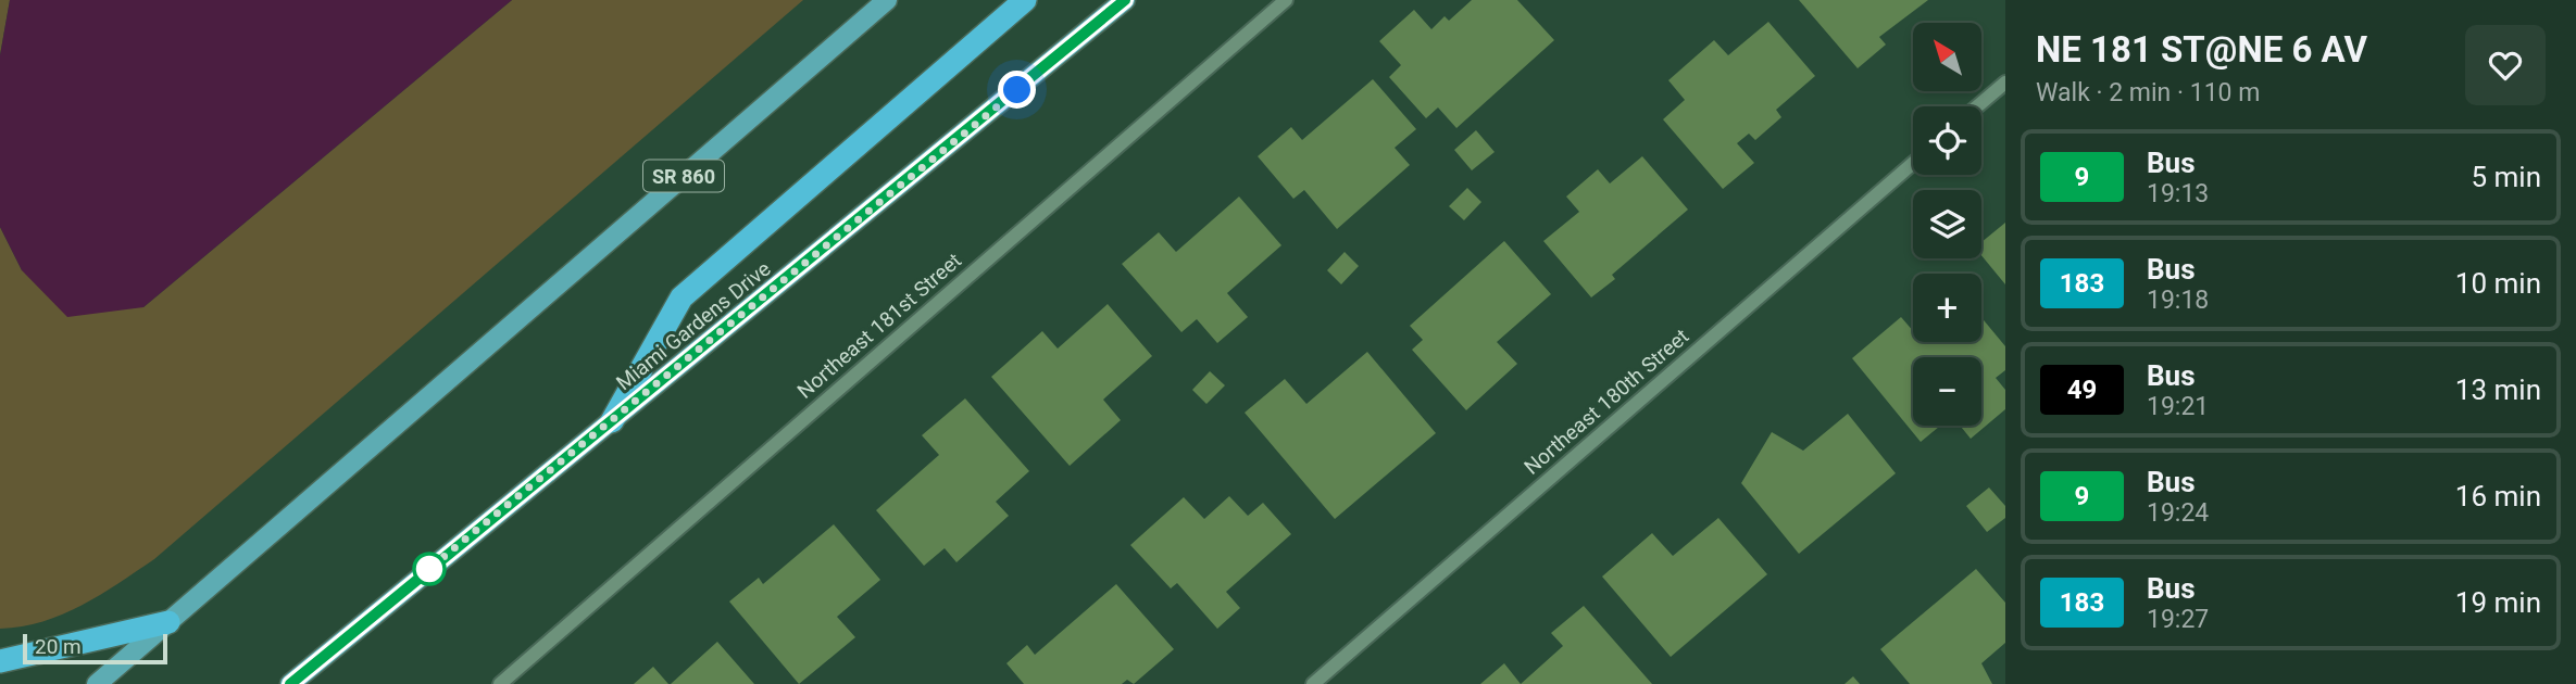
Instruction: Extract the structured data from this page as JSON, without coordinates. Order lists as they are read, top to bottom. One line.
{"streets":{"main road":["SR 860","Miami Gardens Drive"],"street":["Northeast 181st Street","Northeast 180th Street"]},"lines":["bus line 9"],"scale_bar":"20 m","north":"top left","page":{"heading":["NE 181 ST@NE 6 AV","Walk · 2 min · 110 m"],"map_buttons":["+","−"],"list":[{"mark":"9","name":"Bus","note":"19:13","value":"5 min"},{"mark":"183","name":"Bus","note":"19:18","value":"10 min"},{"mark":"49","name":"Bus","note":"19:21","value":"13 min"},{"mark":"9","name":"Bus","note":"19:24","value":"16 min"},{"mark":"183","name":"Bus","note":"19:27","value":"19 min"}],"scale":"20 m"}}
